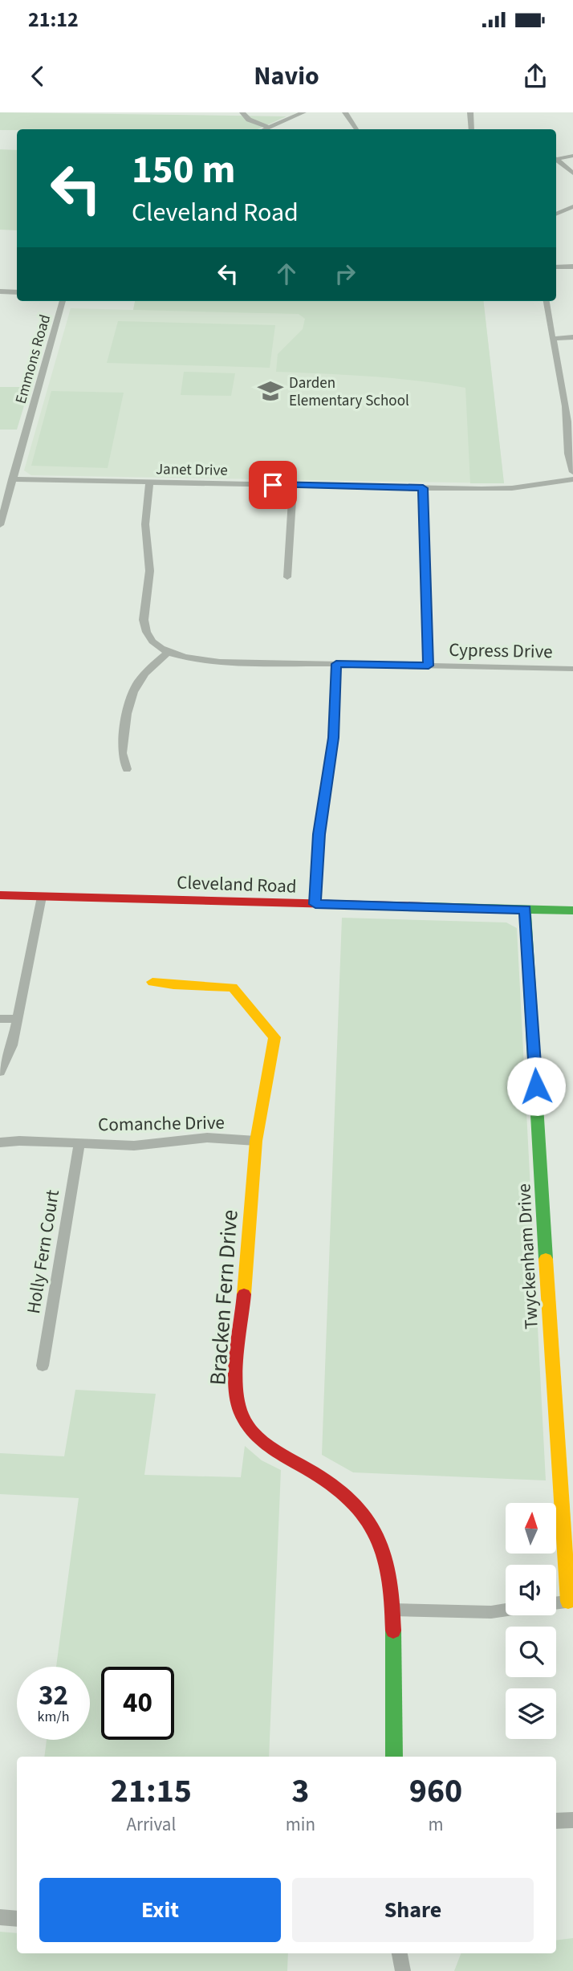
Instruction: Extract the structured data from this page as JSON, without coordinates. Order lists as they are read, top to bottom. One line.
{"streets":{"street":["Emmons Road","Janet Drive","Cypress Drive","Cleveland Road","Comanche Drive","Holly Fern Court","Twyckenham Drive","Bracken Fern Drive"]},"crossings":[["Emmons Road","Janet Drive"],["Cleveland Road","Twyckenham Drive"],["Comanche Drive","Holly Fern Court"],["Comanche Drive","Bracken Fern Drive"]],"places":{"school or university":["Darden Elementary School"]},"north":"top","page":{"status":"21:12","header":"Navio","turn":["150 m","Cleveland Road"],"speed":"32 km/h","limit":"40","eta":["21:15","Arrival","3","min","960","m"],"buttons":["Exit","Share"]}}
